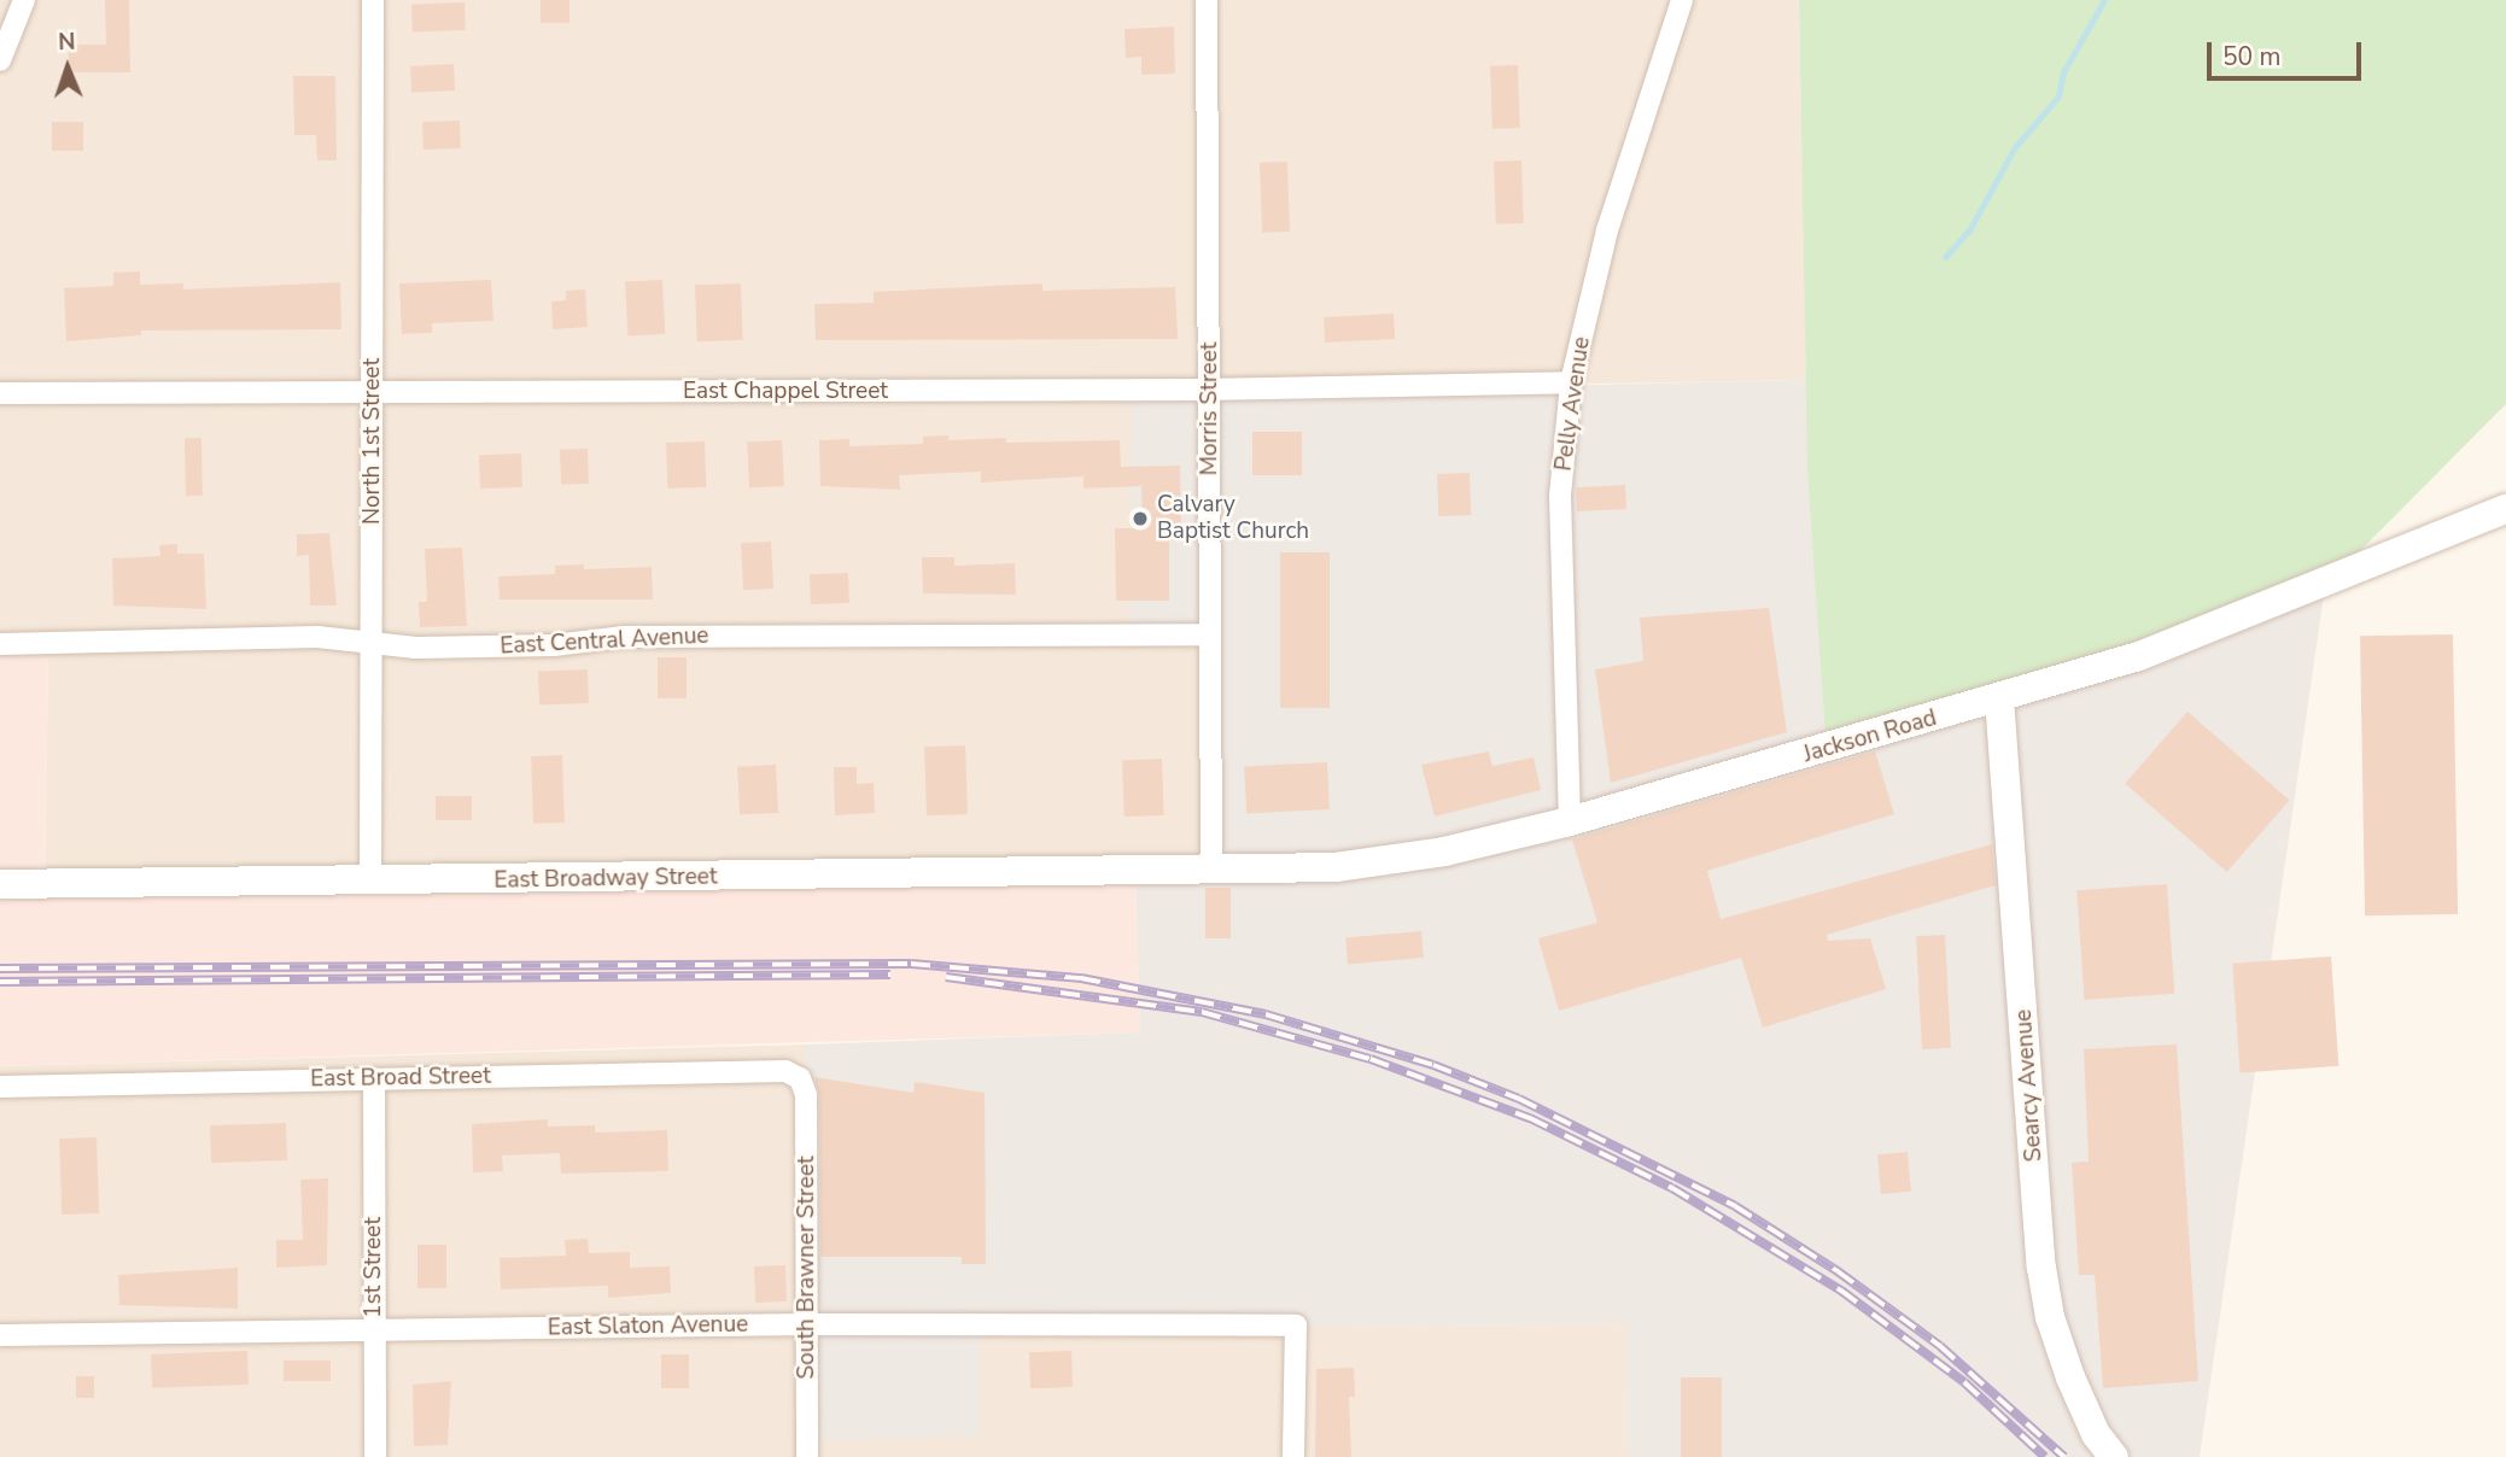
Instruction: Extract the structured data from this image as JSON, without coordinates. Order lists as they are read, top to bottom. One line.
{"streets":{"main road":["Jackson Road","East Broadway Street","Searcy Avenue"],"street":["East Chappel Street","Pelly Avenue","Morris Street","North 1st Street","East Central Avenue","East Broad Street","1st Street","South Brawner Street","East Slaton Avenue"]},"crossings":[["East Chappel Street","Pelly Avenue"],["East Chappel Street","Morris Street"],["East Chappel Street","North 1st Street"],["Pelly Avenue","Jackson Road"],["Morris Street","East Central Avenue"],["Morris Street","Jackson Road"],["Morris Street","East Broadway Street"],["North 1st Street","East Central Avenue"],["North 1st Street","East Broadway Street"],["Jackson Road","East Broadway Street"],["Jackson Road","Searcy Avenue"],["East Broad Street","1st Street"],["East Broad Street","South Brawner Street"],["1st Street","East Slaton Avenue"],["South Brawner Street","East Slaton Avenue"]],"places":["Calvary Baptist Church"],"scale_bar":"50 m","north":"top"}
